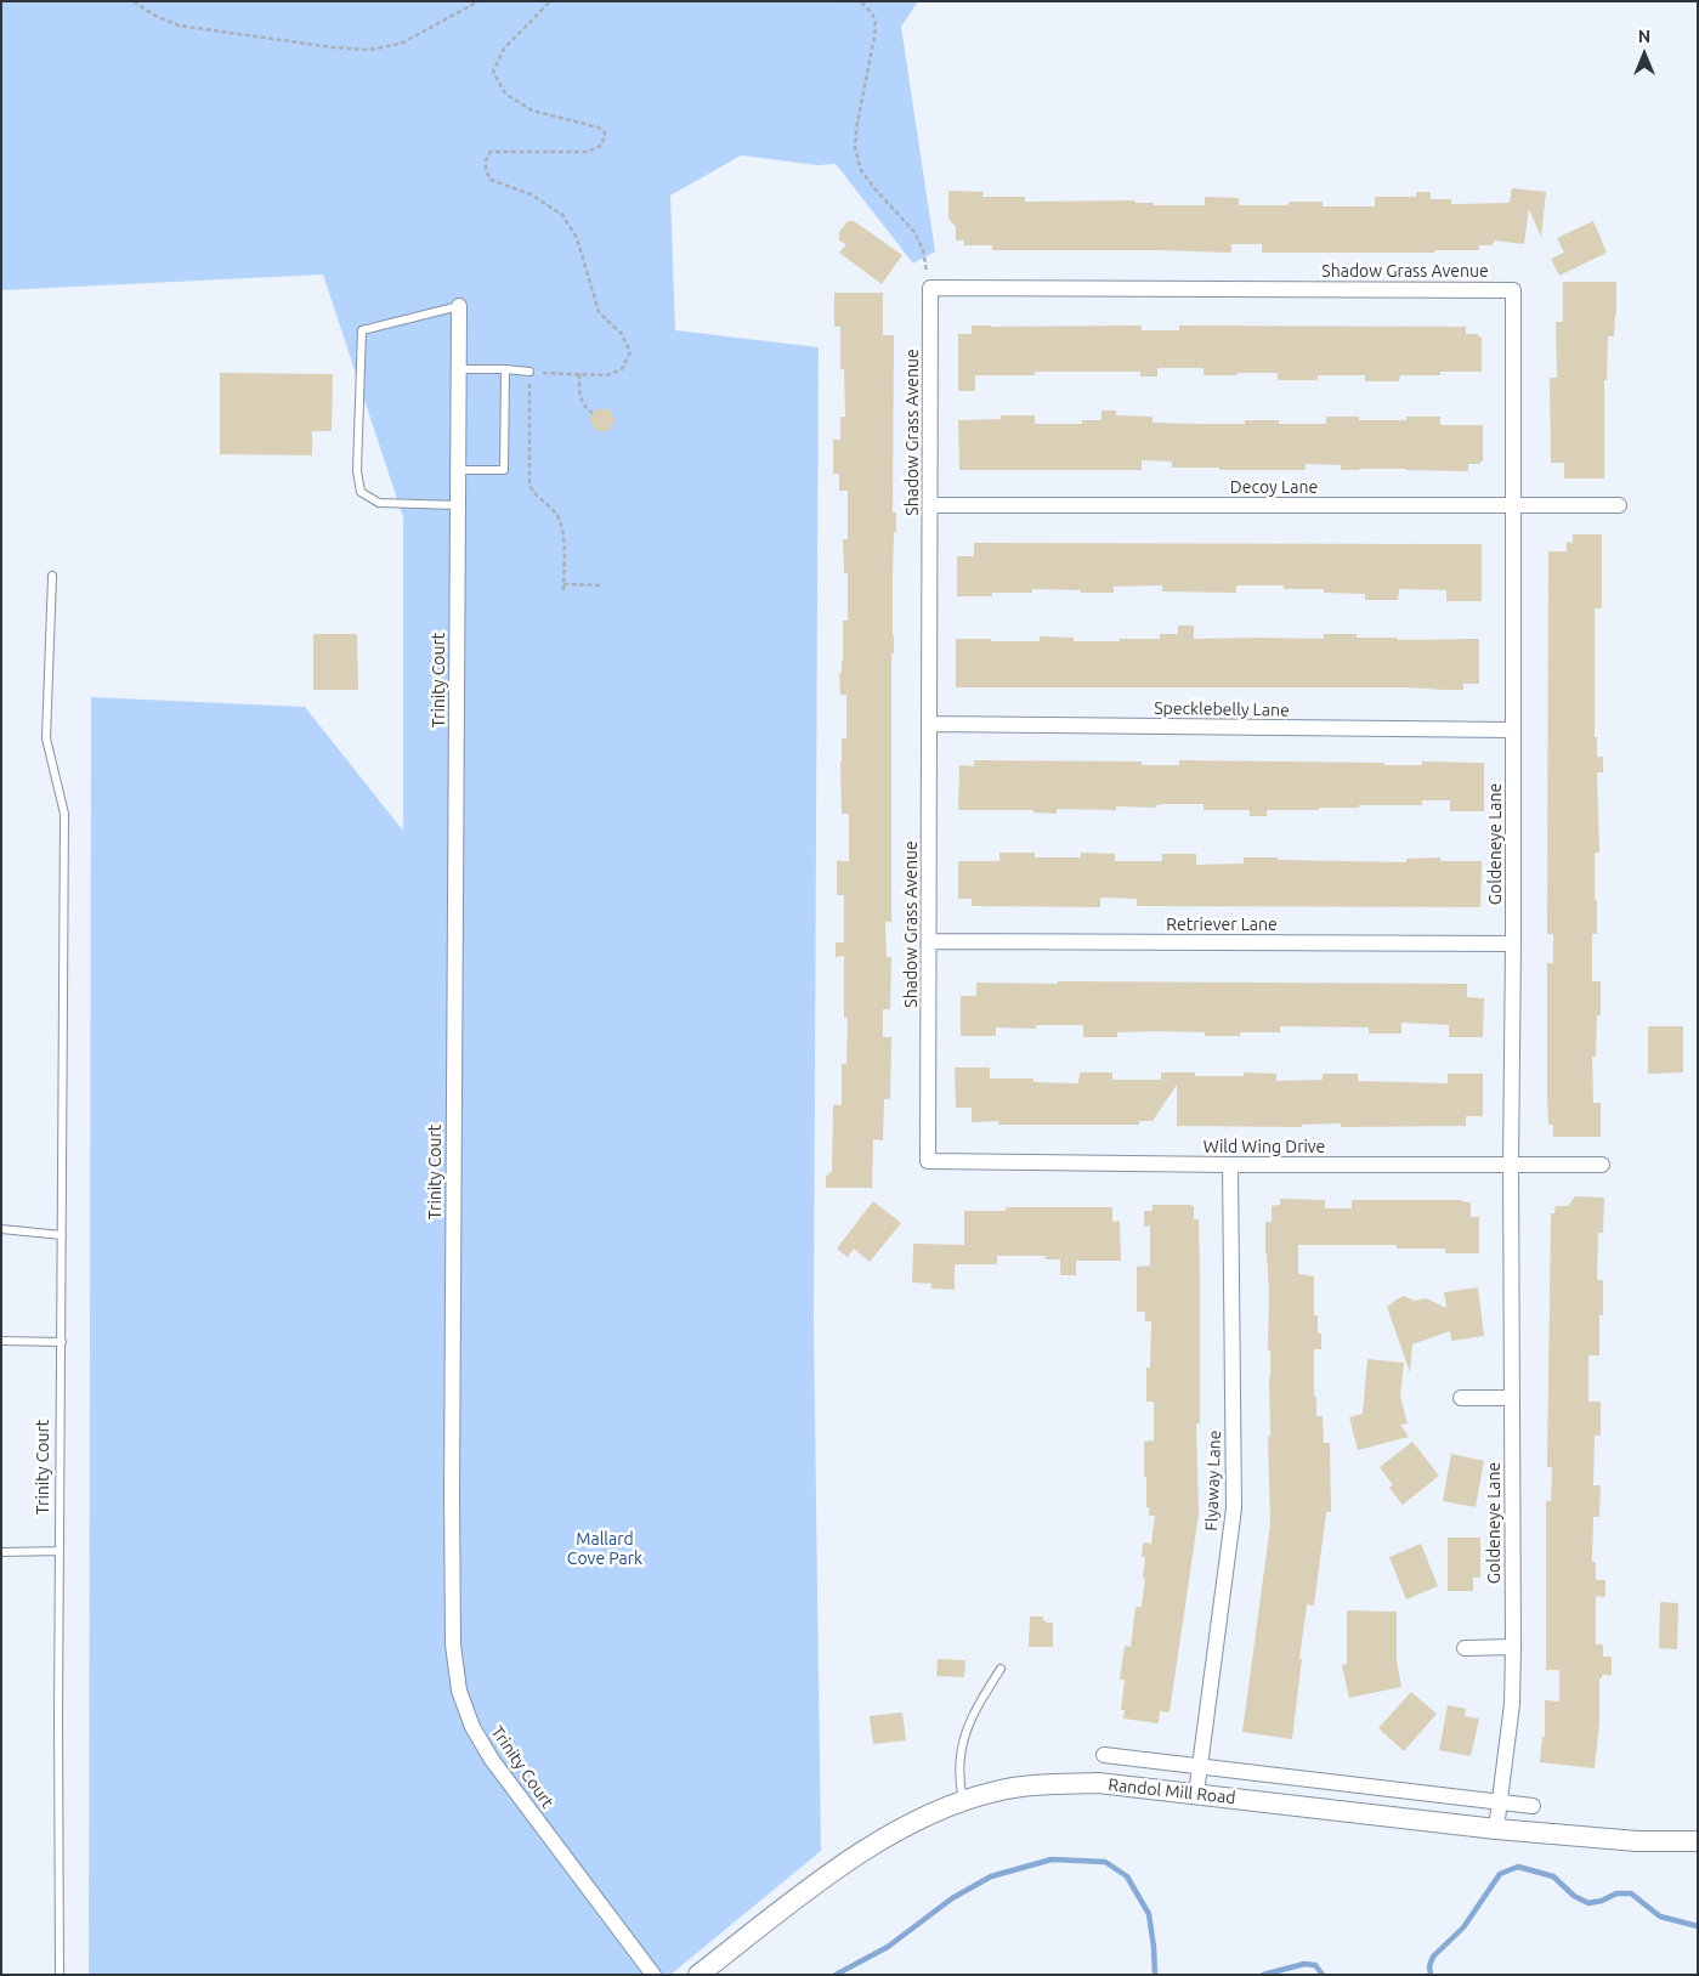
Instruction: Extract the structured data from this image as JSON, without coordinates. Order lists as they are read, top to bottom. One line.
{"streets":{"main road":["Randol Mill Road"],"street":["Shadow Grass Avenue","Decoy Lane","Trinity Court","Specklebelly Lane","Goldeneye Lane","Retriever Lane","Wild Wing Drive","Flyaway Lane"]},"crossings":[["Shadow Grass Avenue","Decoy Lane"],["Shadow Grass Avenue","Specklebelly Lane"],["Shadow Grass Avenue","Goldeneye Lane"],["Shadow Grass Avenue","Retriever Lane"],["Shadow Grass Avenue","Wild Wing Drive"],["Decoy Lane","Goldeneye Lane"],["Specklebelly Lane","Goldeneye Lane"],["Goldeneye Lane","Retriever Lane"],["Goldeneye Lane","Wild Wing Drive"],["Goldeneye Lane","Randol Mill Road"],["Wild Wing Drive","Flyaway Lane"],["Flyaway Lane","Randol Mill Road"]],"parks":["Mallard Cove Park"],"north":"top"}
